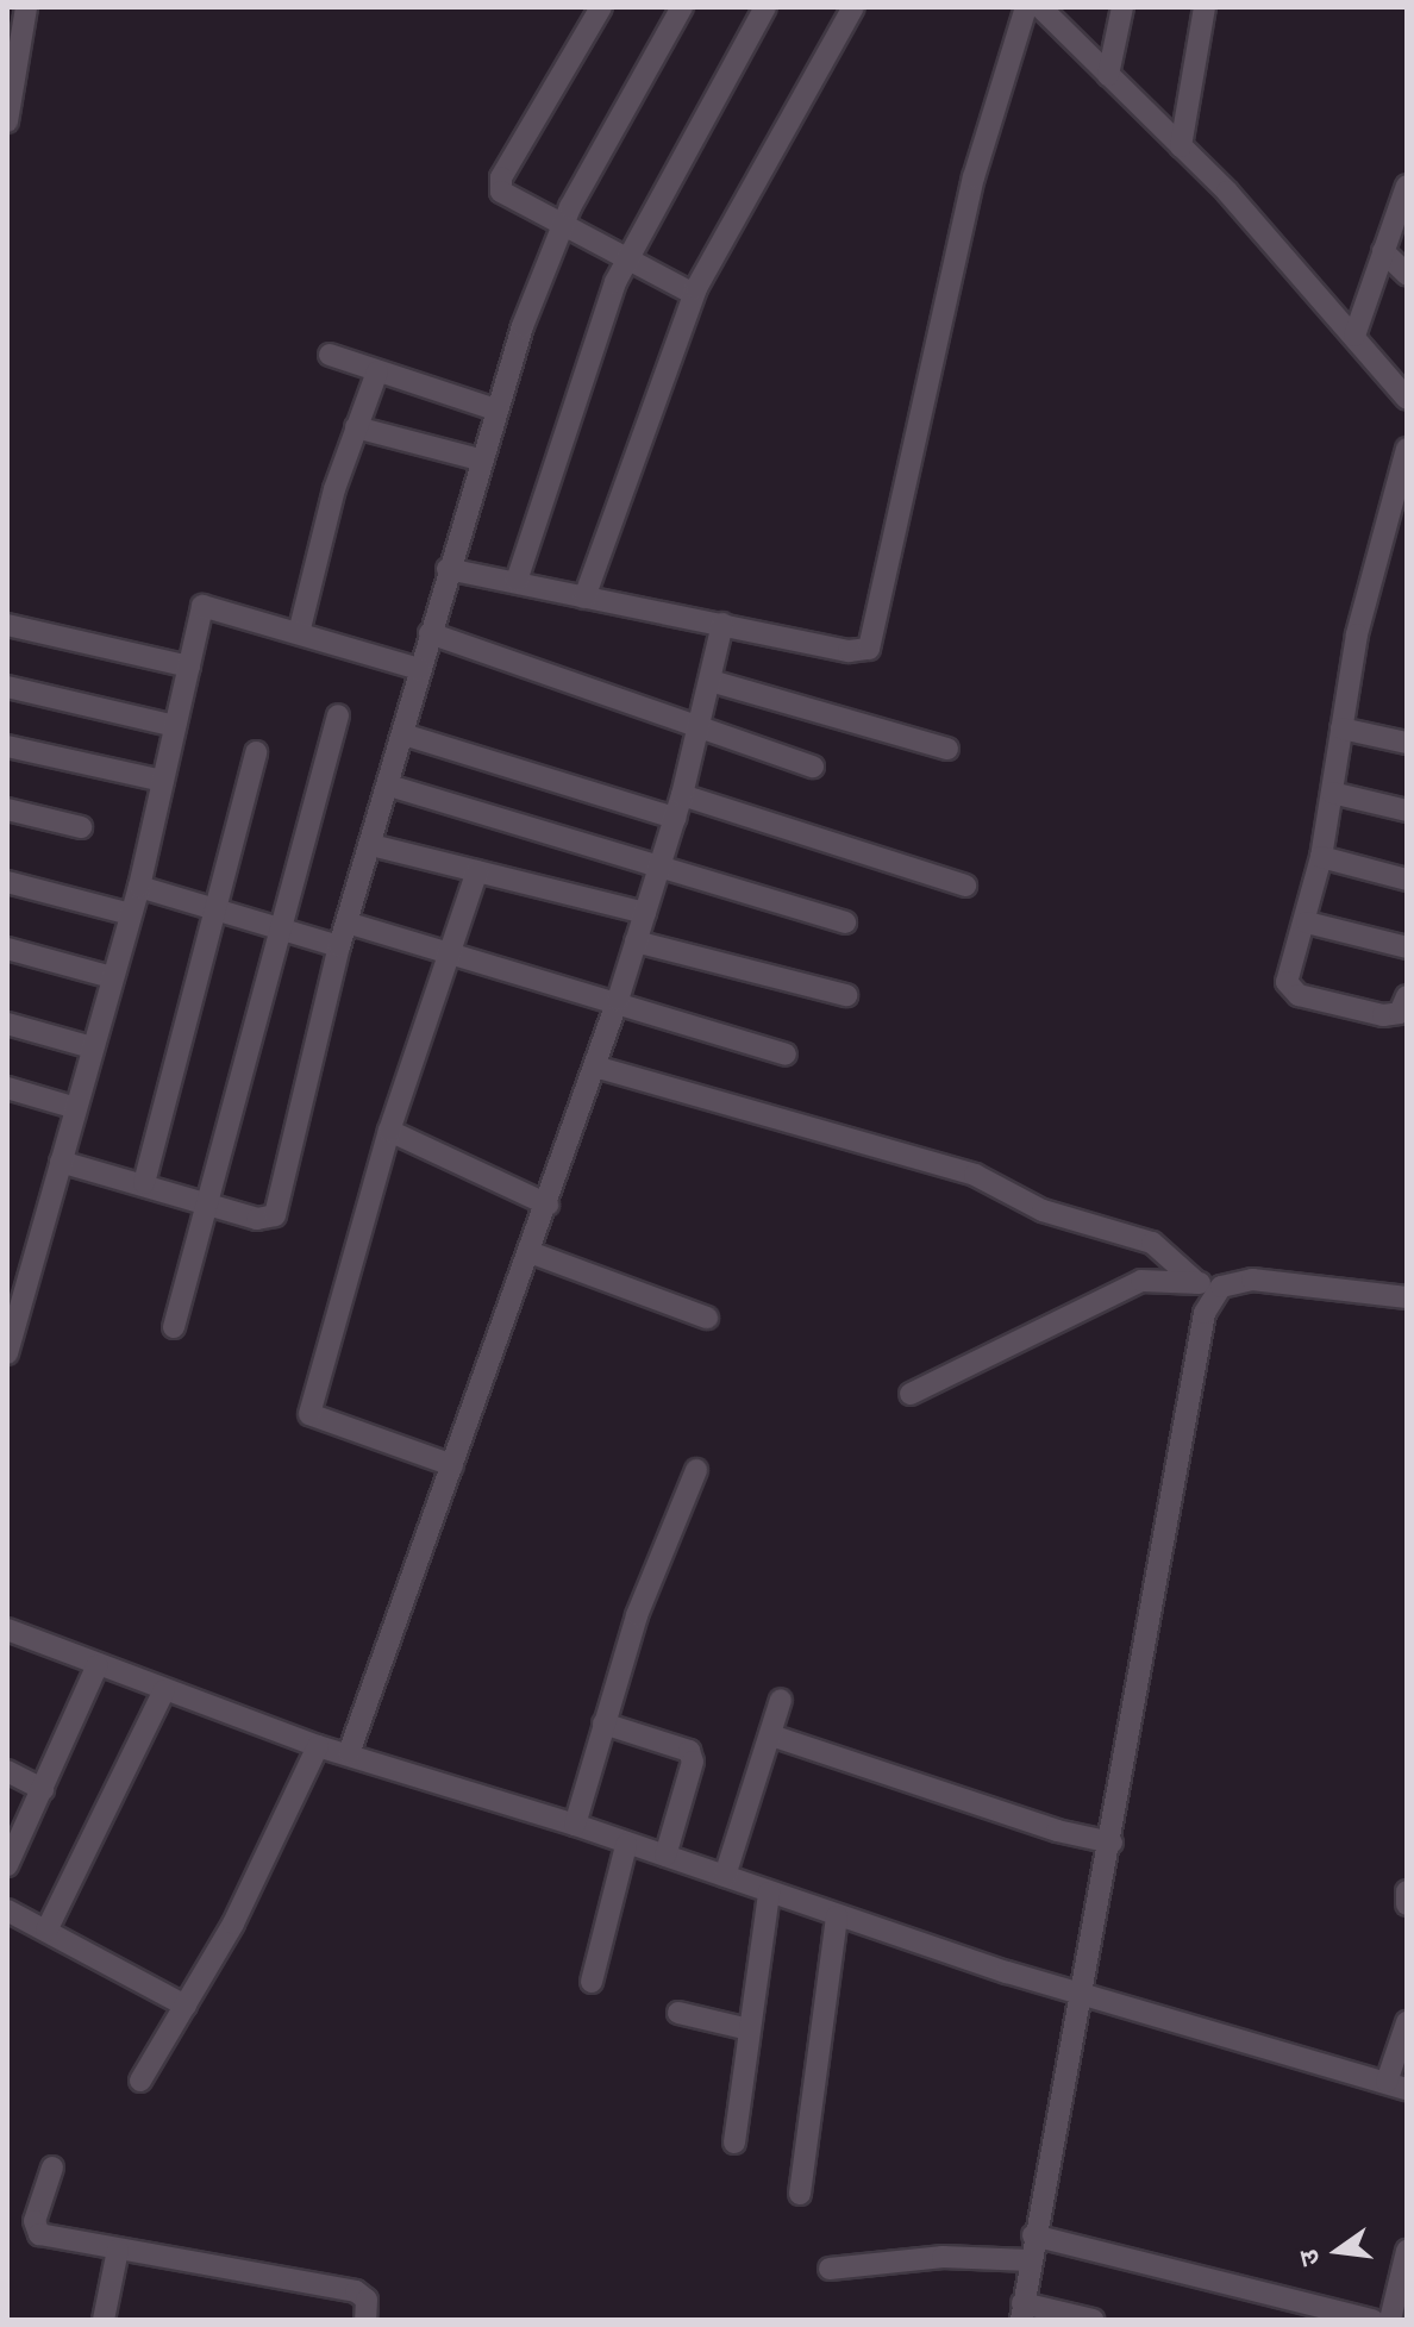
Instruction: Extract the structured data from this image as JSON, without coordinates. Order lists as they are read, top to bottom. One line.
{"north":"left"}
